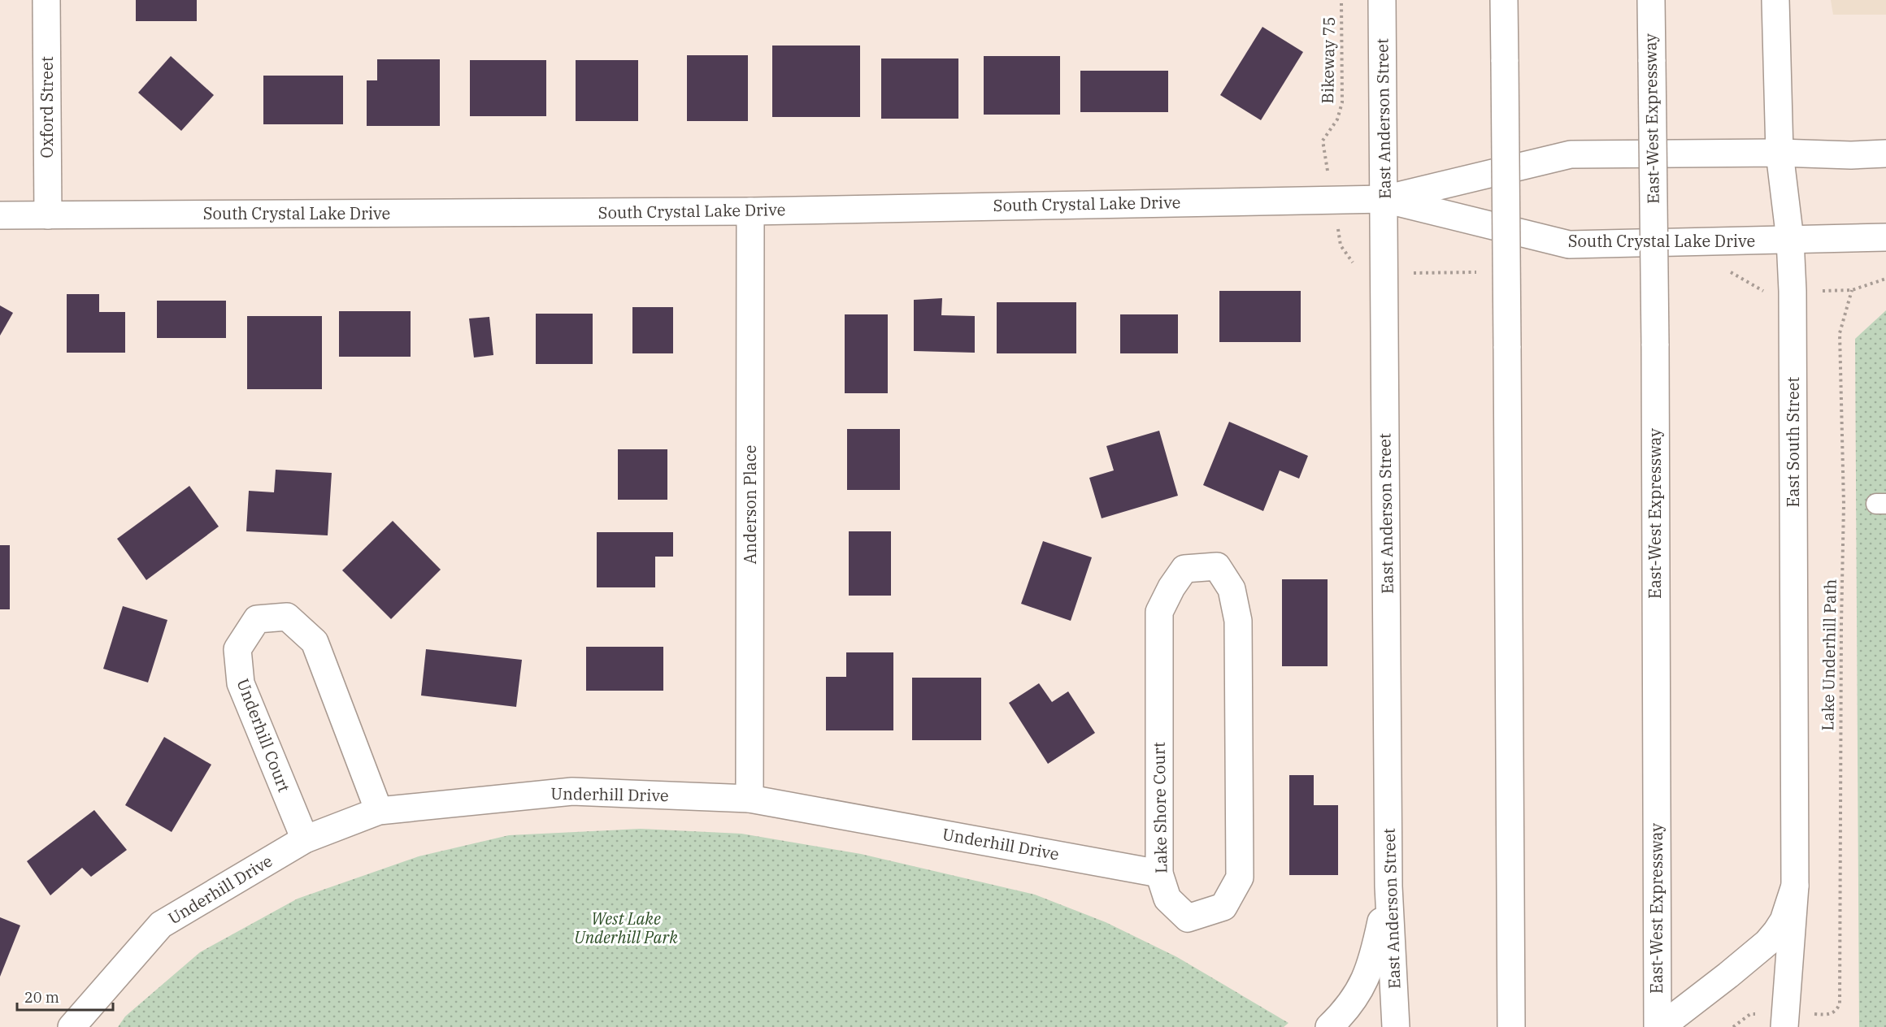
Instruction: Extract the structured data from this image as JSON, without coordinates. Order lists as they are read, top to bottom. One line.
{"streets":{"main road":["Oxford Street","East Anderson Street","East-West Expressway","South Crystal Lake Drive","East South Street","Anderson Place","Underhill Court","Underhill Drive","Lake Shore Court"],"path":["Bikeway 75","Lake Underhill Path"]},"crossings":[["Oxford Street","South Crystal Lake Drive"],["East Anderson Street","South Crystal Lake Drive"],["South Crystal Lake Drive","East South Street"],["South Crystal Lake Drive","Anderson Place"],["Anderson Place","Underhill Drive"],["Underhill Court","Underhill Drive"],["Underhill Drive","Lake Shore Court"]],"parks":["West Lake Underhill Park"],"scale_bar":"20 m"}
